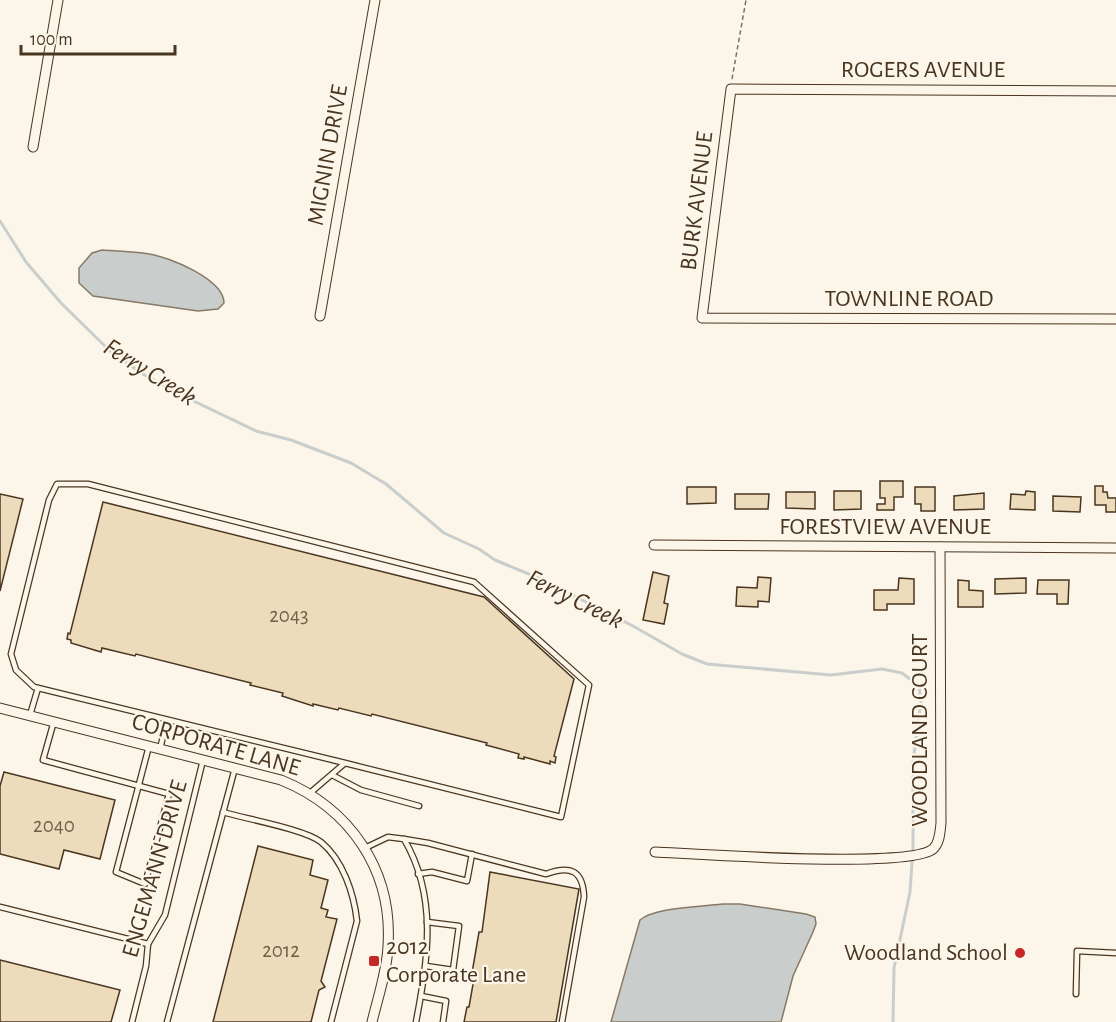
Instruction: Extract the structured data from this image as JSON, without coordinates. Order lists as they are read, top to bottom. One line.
{"streets":{"street":["ROGERS AVENUE","MIGNIN DRIVE","BURK AVENUE","TOWNLINE ROAD","FORESTVIEW AVENUE","WOODLAND COURT","CORPORATE LANE"],"lane":["ENGEMANN DRIVE"]},"crossings":[["ROGERS AVENUE","BURK AVENUE"],["BURK AVENUE","TOWNLINE ROAD"],["FORESTVIEW AVENUE","WOODLAND COURT"],["CORPORATE LANE","ENGEMANN DRIVE"]],"water":["Ferry Creek"],"places":{"other":["Woodland School"],"transit":["2012 Corporate Lane"]},"house_numbers":["2043","2040","2012"],"scale_bar":"100 m"}
